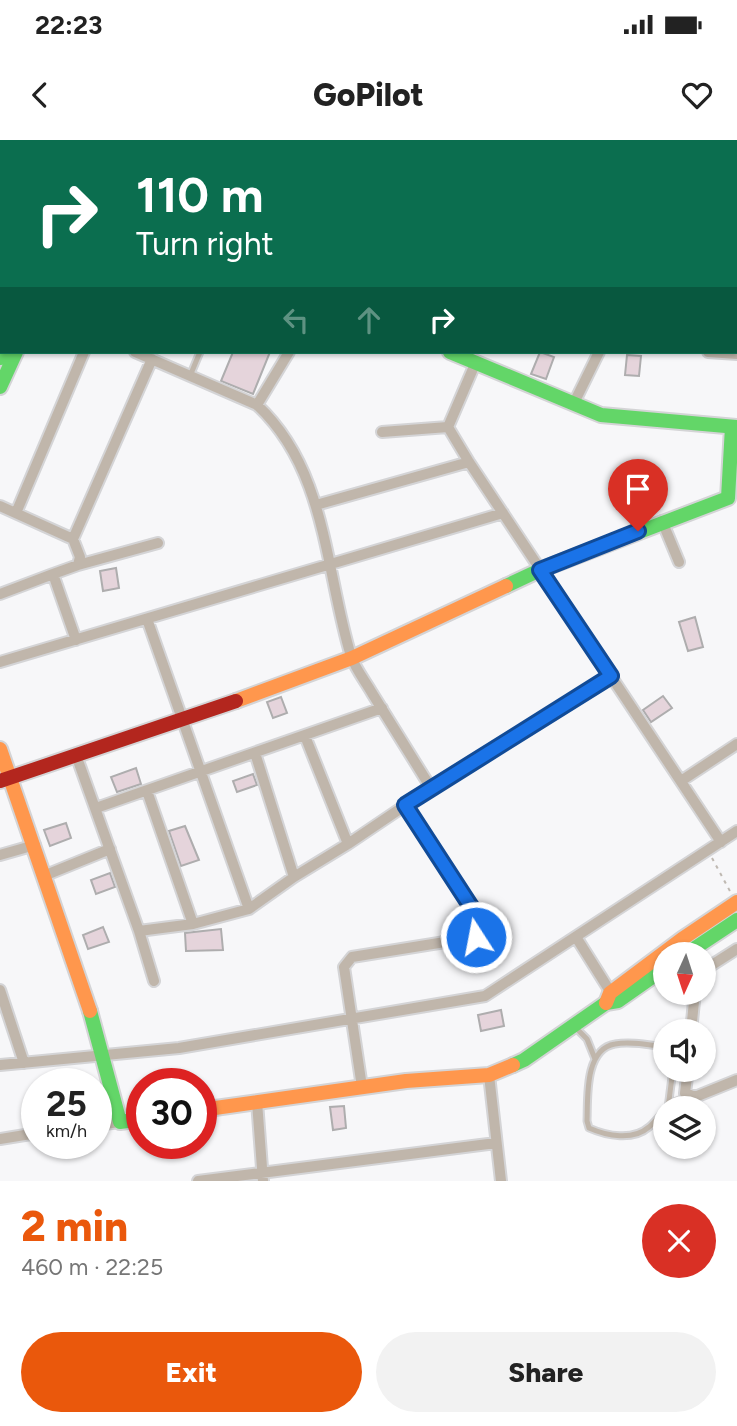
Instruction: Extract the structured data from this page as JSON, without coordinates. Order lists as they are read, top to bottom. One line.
{"north":"bottom","page":{"status":"22:23","header":"GoPilot","turn":["110 m","Turn right"],"speed":"25 km/h","limit":"30","heading":["2 min","460 m · 22:25"],"buttons":["Exit","Share"]}}
